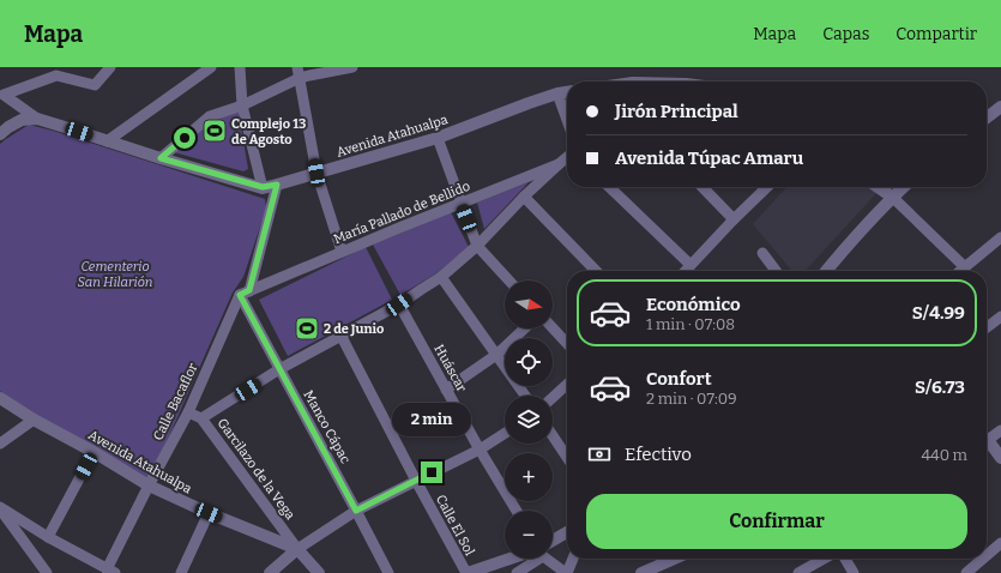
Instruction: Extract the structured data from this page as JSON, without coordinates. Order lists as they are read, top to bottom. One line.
{"streets":{"street":["Avenida Atahualpa","María Pallado de Bellido","Huáscar","Calle Bacaflor","Manco Cápac","Garcilazo de la Vega","Calle El Sol"]},"crossings":[["Avenida Atahualpa","Calle Bacaflor"],["Avenida Atahualpa","Garcilazo de la Vega"],["María Pallado de Bellido","Calle Bacaflor"],["María Pallado de Bellido","Manco Cápac"],["Calle Bacaflor","Manco Cápac"],["Calle Bacaflor","Garcilazo de la Vega"]],"parks":["Cementerio San Hilarión"],"places":{"sports":["Complejo 13 de Agosto","2 de Junio"]},"north":"right","page":{"header":"Mapa","nav":["Mapa","Capas","Compartir"],"banner":["Jirón Principal","Avenida Túpac Amaru"],"list":[{"name":"Económico","note":"1 min · 07:08","value":"S/4.99"},{"name":"Confort","note":"2 min · 07:09","value":"S/6.73"}],"map_buttons":["+","−"],"bubble":"2 min","pay":["Efectivo","440 m"],"buttons":"Confirmar"}}
